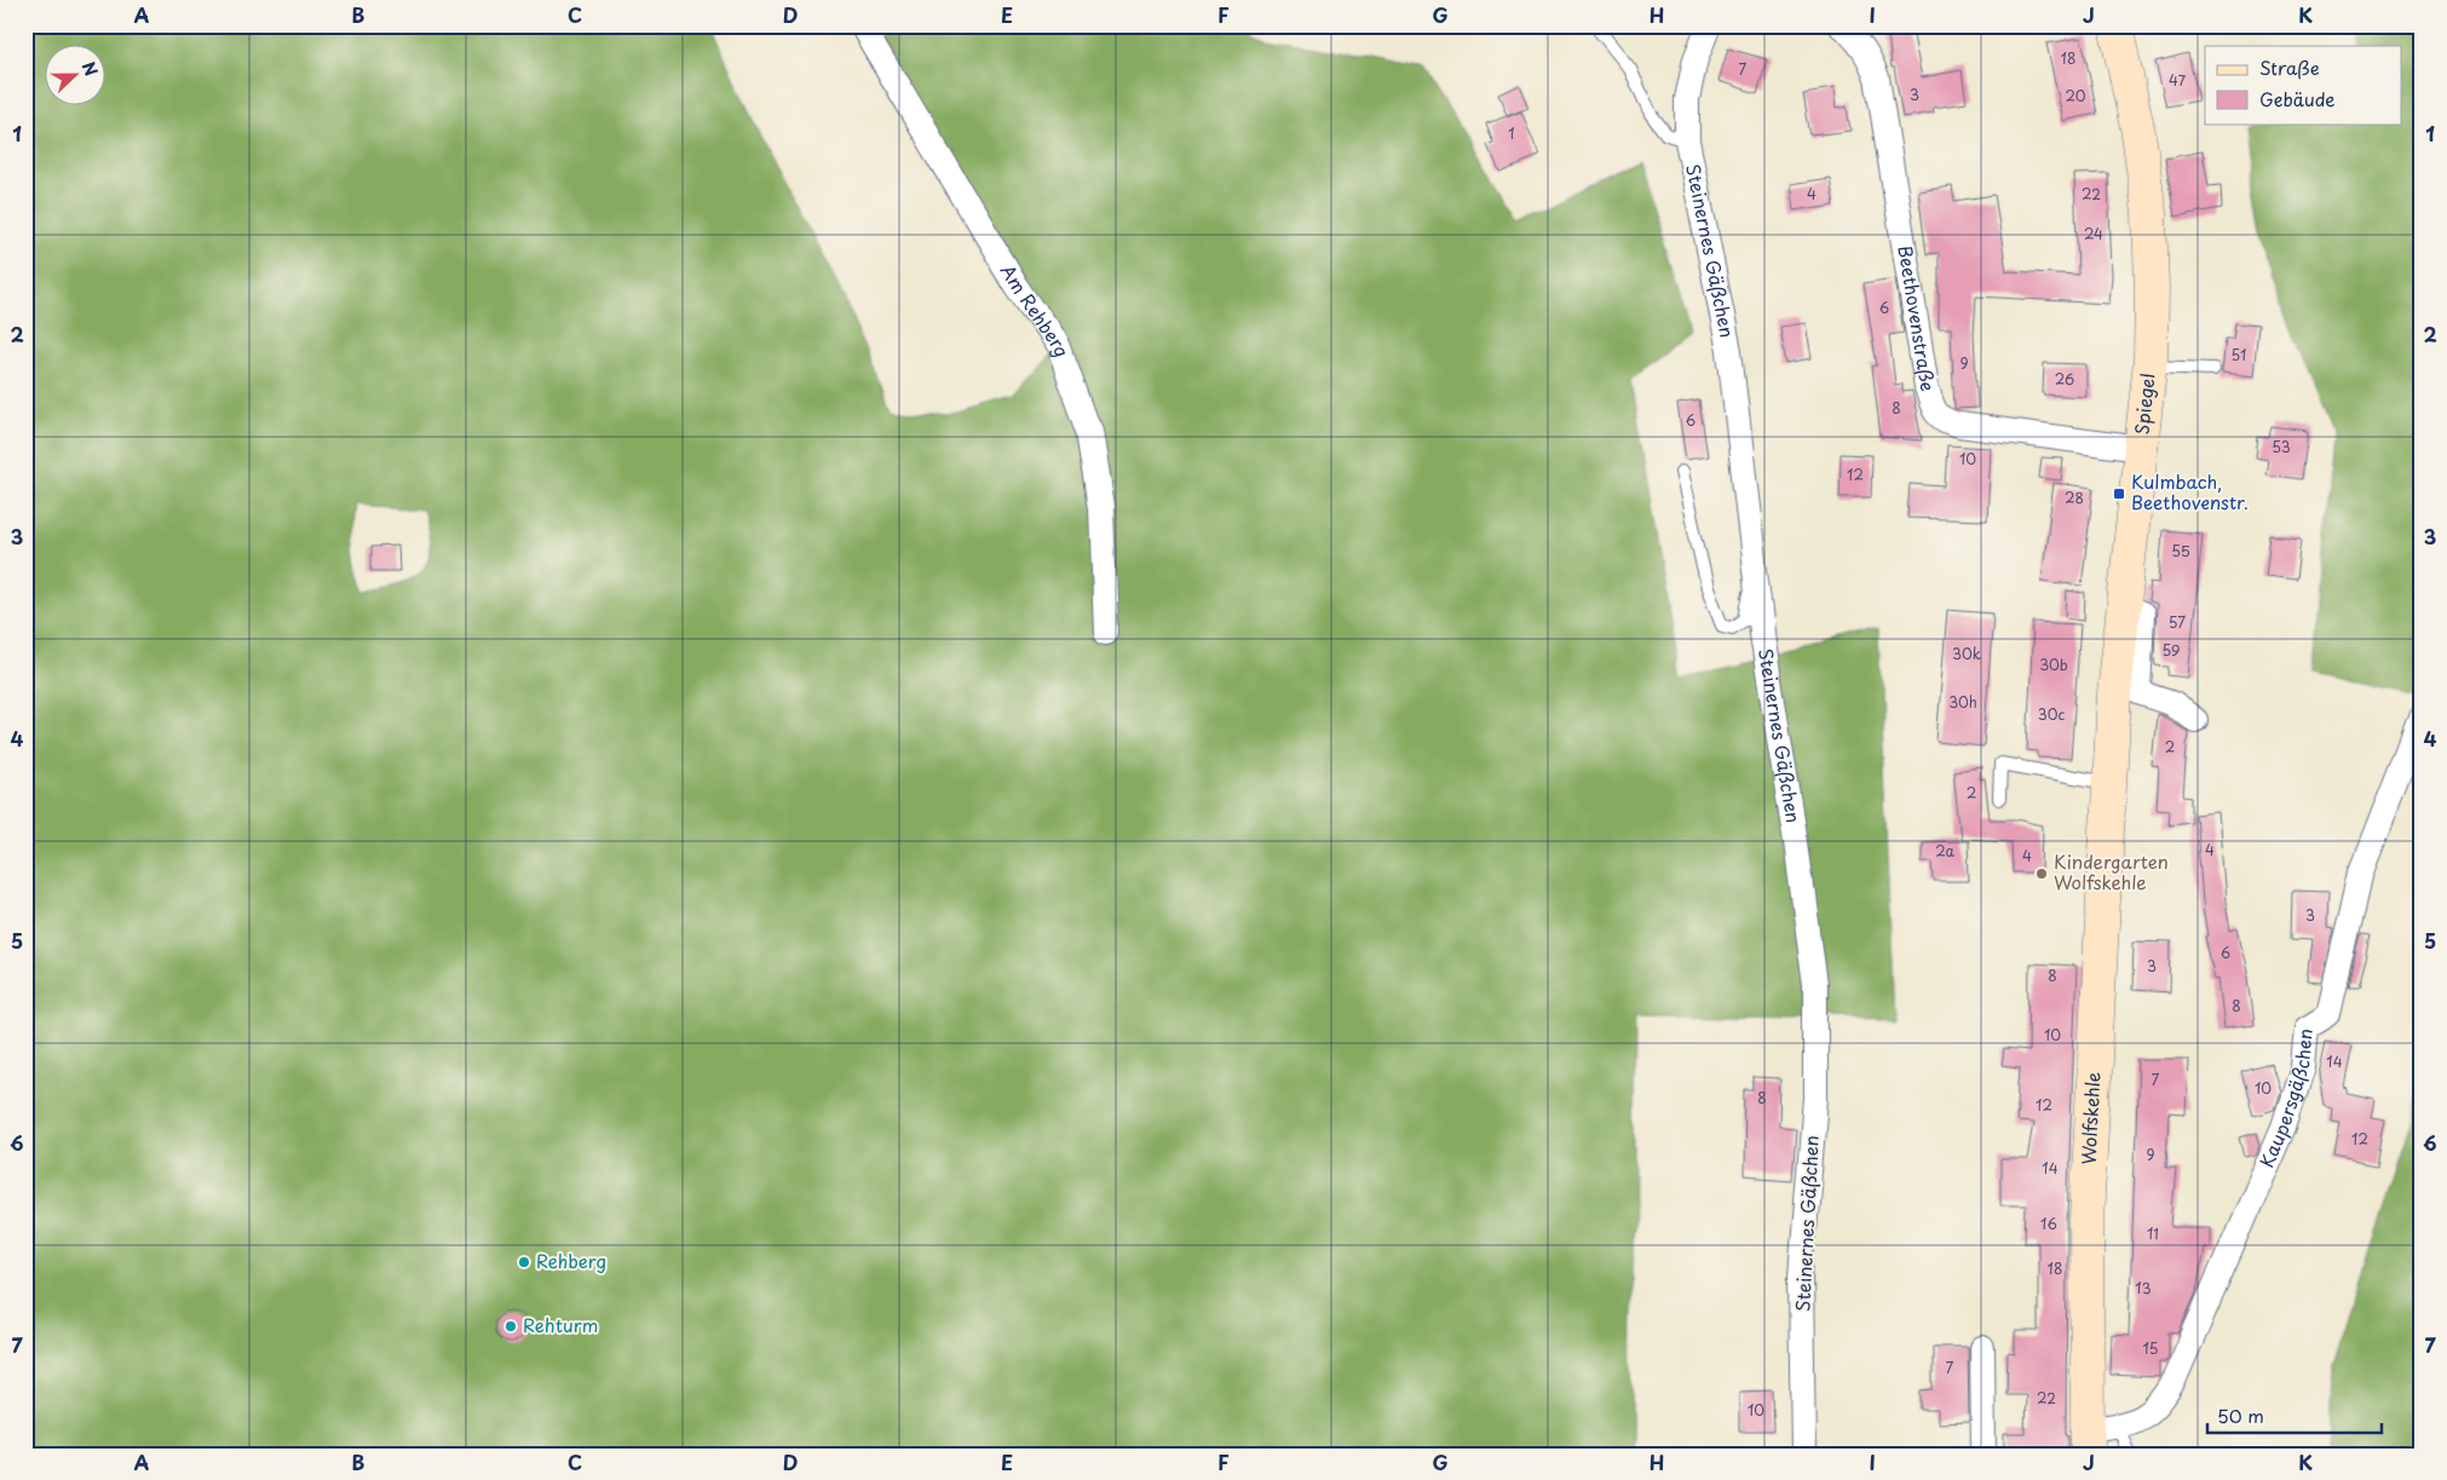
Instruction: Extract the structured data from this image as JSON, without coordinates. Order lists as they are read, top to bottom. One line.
{"streets":{"street":["Steinernes Gäßchen","Am Rehberg","Beethovenstraße","Spiegel","Kaupersgäßchen","Wolfskehle"]},"crossings":[["Beethovenstraße","Spiegel"],["Spiegel","Wolfskehle"],["Kaupersgäßchen","Wolfskehle"]],"places":{"transit":["Kulmbach, Beethovenstr."],"other":["Kindergarten Wolfskehle","Rehberg","Rehturm"]},"house_numbers":["18","7","47","3","20","1","4","22","24","6","51","9","26","8","6","53","10","12","28","55","57","59","30k","30b","30h","30c","2","2","4","2a","4","3","6","3","8","8","10","14","7","10","8","12","12","9","14","16","11","18","13","15","7","22","10"],"legend":["Straße","Gebäude"],"scale_bar":"50 m","north":"right","grid":{"columns":["A","B","C","D","E","F","G","H","I","J","K"],"rows":["1","2","3","4","5","6","7"]}}
